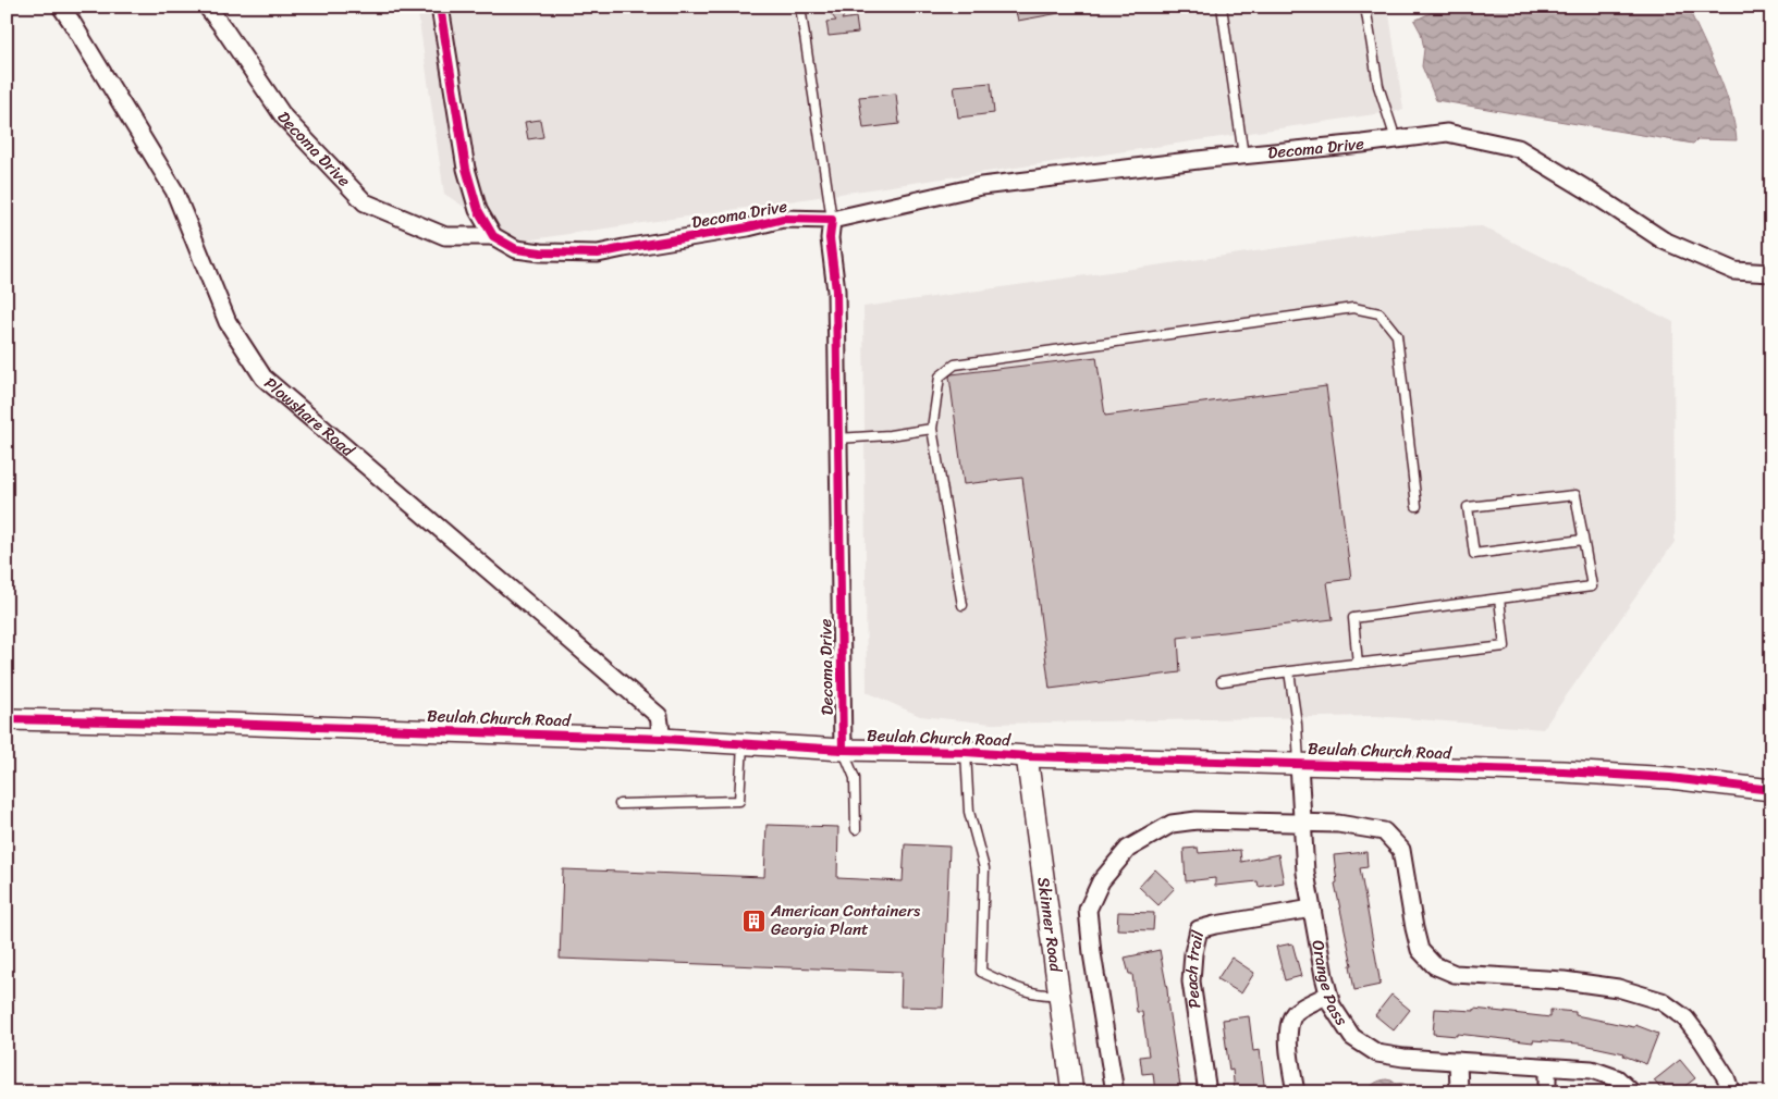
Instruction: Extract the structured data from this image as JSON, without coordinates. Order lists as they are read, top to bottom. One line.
{"streets":{"street":["Decoma Drive","Plowshare Road","Beulah Church Road","Skinner Road","Peach trail","Orange Pass"]},"crossings":[["Decoma Drive","Beulah Church Road"],["Plowshare Road","Beulah Church Road"],["Beulah Church Road","Skinner Road"],["Beulah Church Road","Orange Pass"],["Peach trail","Orange Pass"]],"places":{"building":["American Containers Georgia Plant"]}}
